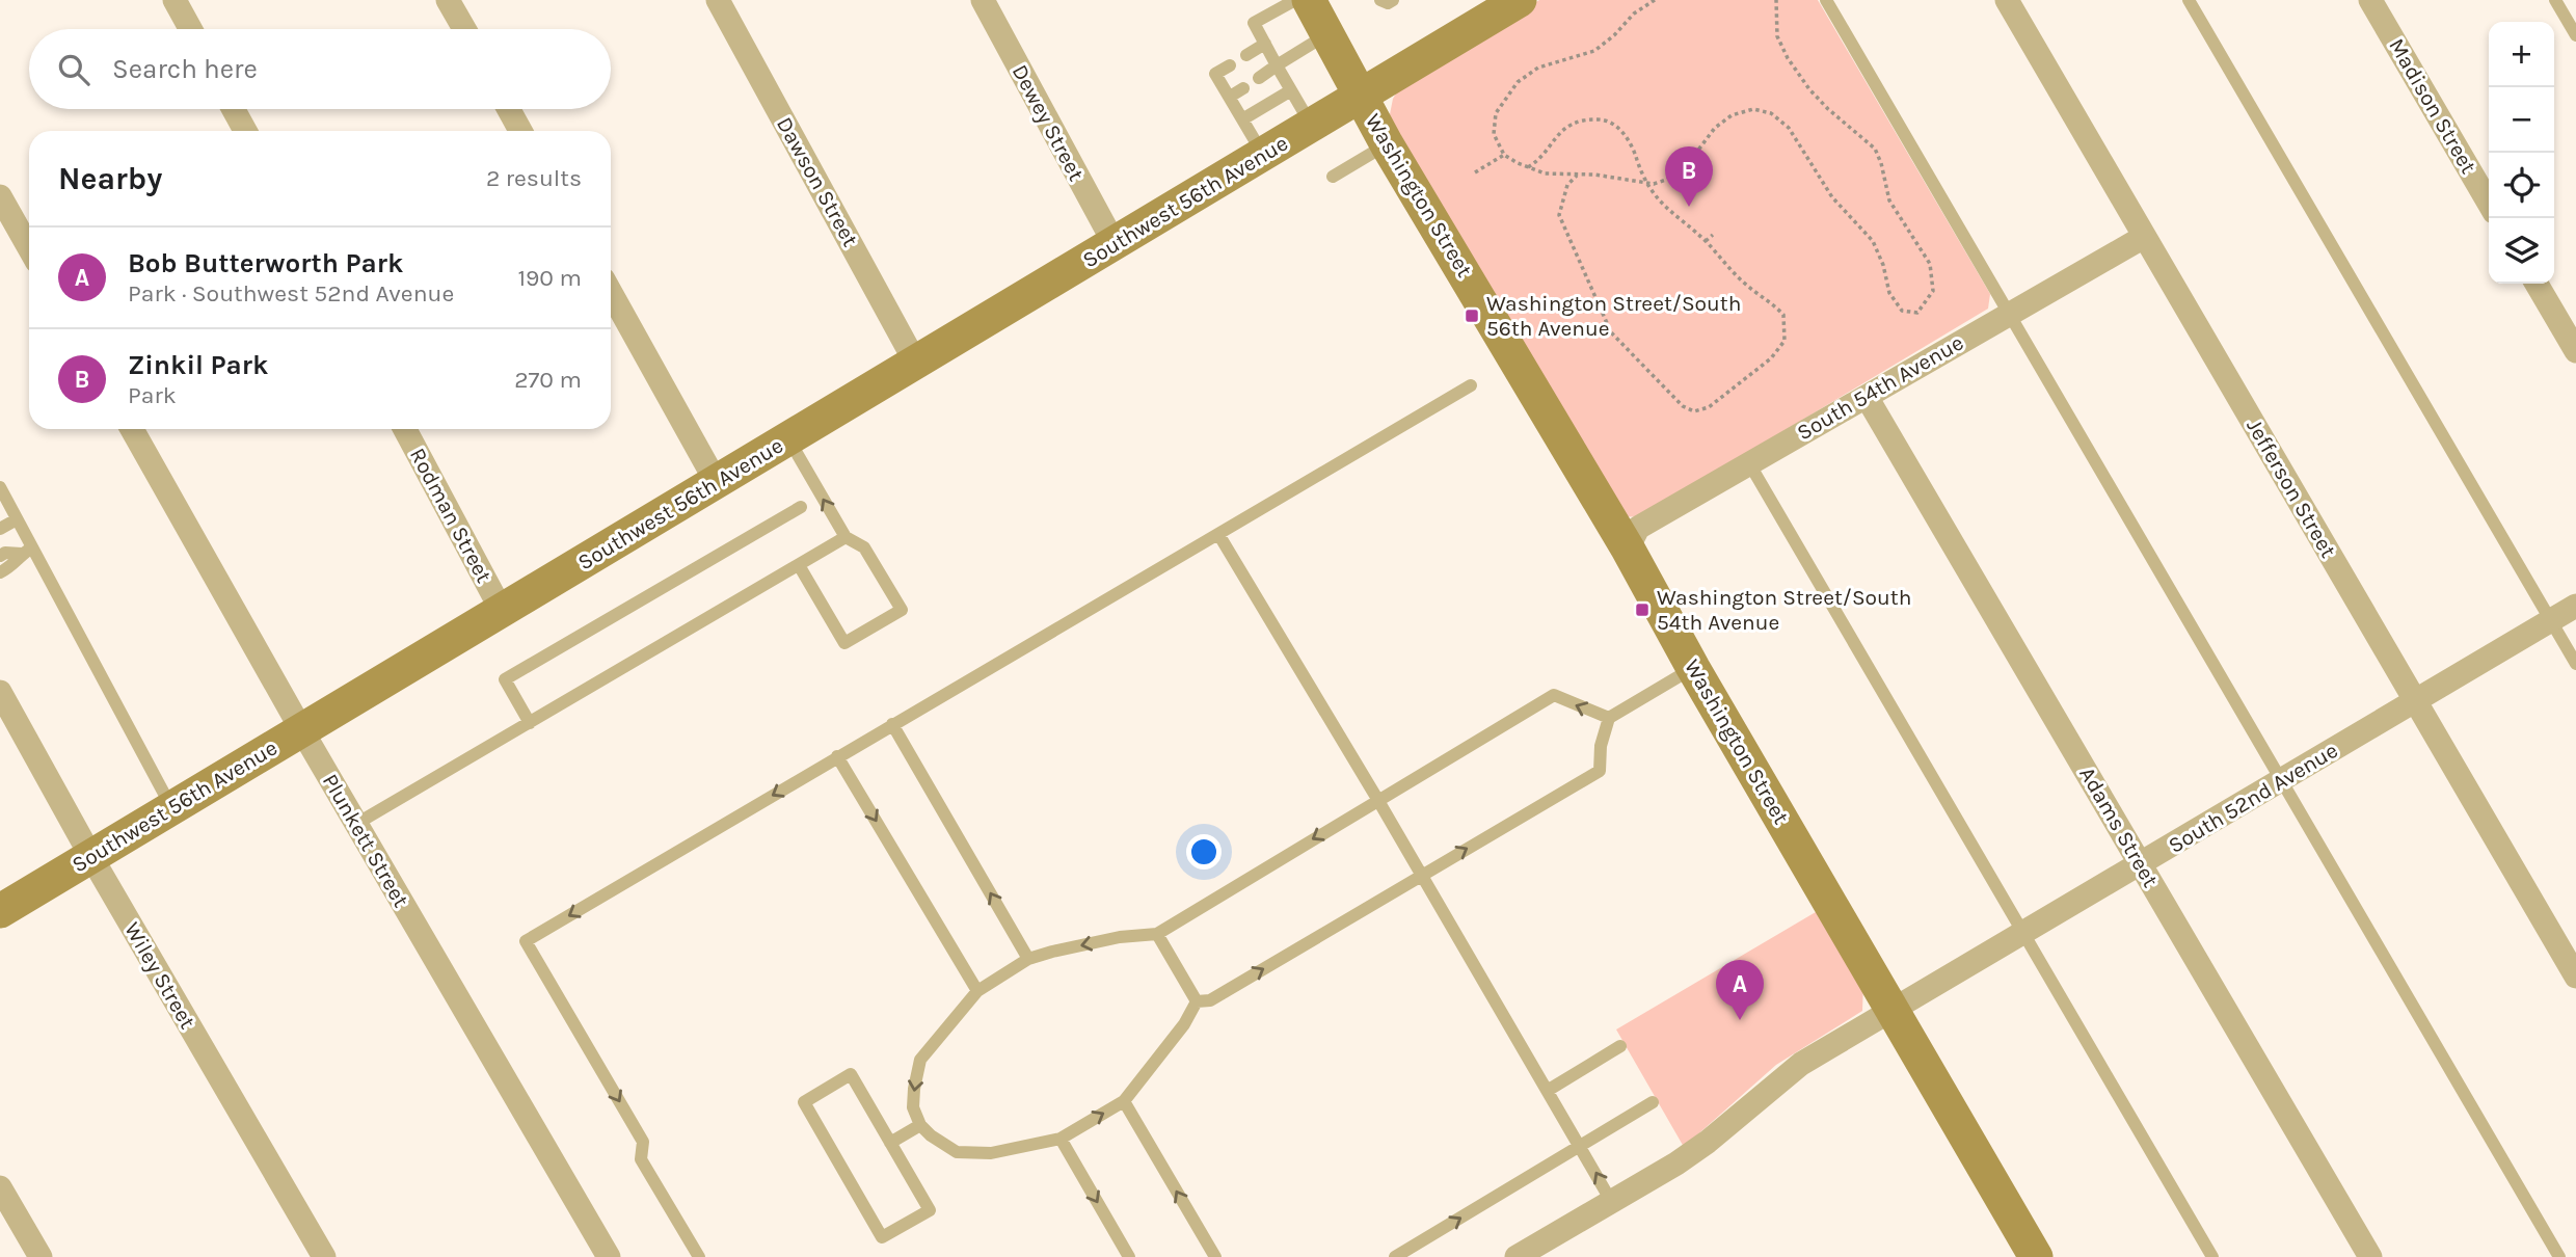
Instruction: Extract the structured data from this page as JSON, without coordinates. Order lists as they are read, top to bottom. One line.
{"streets":{"street":["Madison Street","Dewey Street","Dawson Street","Washington Street","Southwest 56th Avenue","South 54th Avenue","Jefferson Street","Rodman Street","South 52nd Avenue","Adams Street","Plunkett Street","Wiley Street"]},"crossings":[["Dewey Street","Southwest 56th Avenue"],["Dawson Street","Southwest 56th Avenue"],["Washington Street","Southwest 56th Avenue"],["Washington Street","South 54th Avenue"],["Washington Street","South 52nd Avenue"],["Southwest 56th Avenue","Rodman Street"],["Southwest 56th Avenue","Plunkett Street"],["Southwest 56th Avenue","Wiley Street"],["South 54th Avenue","Jefferson Street"],["South 54th Avenue","Adams Street"],["Jefferson Street","South 52nd Avenue"],["South 52nd Avenue","Adams Street"]],"places":{"transit":["Washington Street/South 56th Avenue","Washington Street/South 54th Avenue"]},"page":{"map_buttons":["+","−"],"search":"Search here","heading":["Nearby","2 results"],"pins":["B","A"],"list":[{"mark":"A","name":"Bob Butterworth Park","note":"Park · Southwest 52nd Avenue","value":"190 m"},{"mark":"B","name":"Zinkil Park","note":"Park","value":"270 m"}]}}
